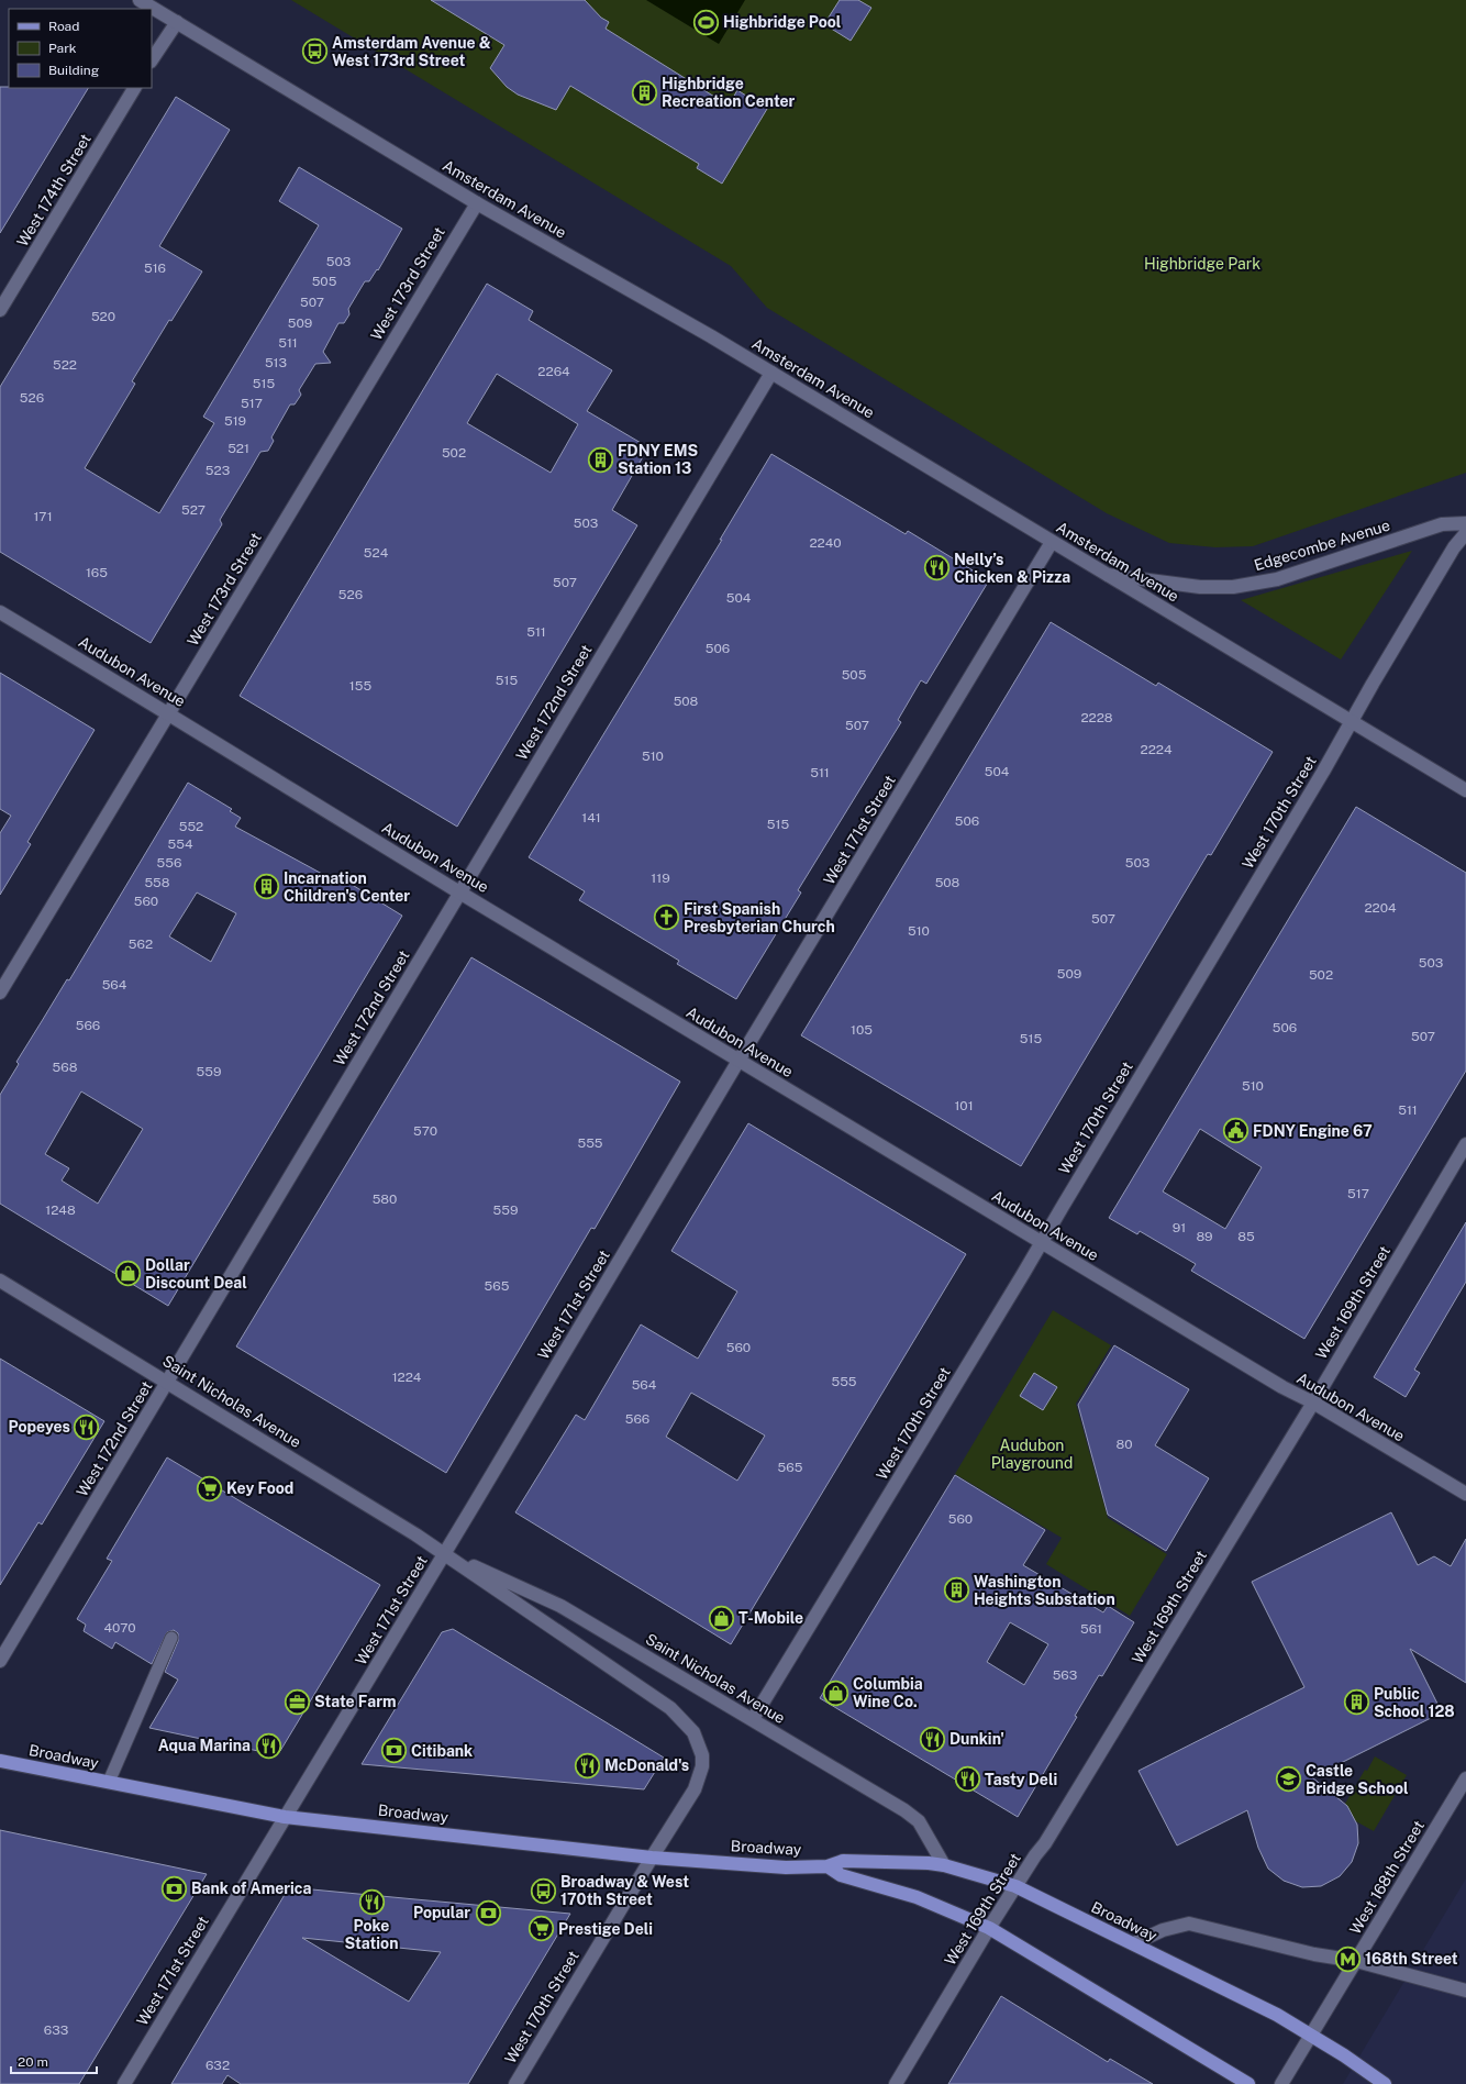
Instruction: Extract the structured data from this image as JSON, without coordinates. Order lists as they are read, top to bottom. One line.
{"streets":{"main road":["Broadway"],"street":["West 174th Street","Amsterdam Avenue","West 173rd Street","Edgecombe Avenue","Audubon Avenue","West 172nd Street","West 170th Street","West 171st Street","West 169th Street","Saint Nicholas Avenue","West 168th Street"]},"crossings":[["Amsterdam Avenue","West 173rd Street"],["Amsterdam Avenue","Edgecombe Avenue"],["Amsterdam Avenue","West 172nd Street"],["Amsterdam Avenue","West 170th Street"],["Amsterdam Avenue","West 171st Street"],["West 173rd Street","Audubon Avenue"],["Audubon Avenue","West 172nd Street"],["Audubon Avenue","West 170th Street"],["Audubon Avenue","West 171st Street"],["Audubon Avenue","West 169th Street"],["West 172nd Street","Saint Nicholas Avenue"],["West 170th Street","Saint Nicholas Avenue"],["West 170th Street","Broadway"],["West 171st Street","Saint Nicholas Avenue"],["West 171st Street","Broadway"],["West 169th Street","Broadway"],["Saint Nicholas Avenue","Broadway"],["Broadway","West 168th Street"]],"parks":["Highbridge Park","Audubon Playground"],"places":{"sports":["Highbridge Pool"],"bus stop":["Amsterdam Avenue & West 173rd Street","Broadway & West 170th Street"],"building":["Highbridge Recreation Center","FDNY EMS Station 13","Incarnation Children's Center","Washington Heights Substation","Public School 128"],"restaurant":["Nelly’s Chicken & Pizza","Popeyes","Dunkin'","Aqua Marina","McDonald's","Tasty Deli","Poke Station"],"church":["First Spanish Presbyterian Church"],"public building":["FDNY Engine 67"],"shop":["Dollar Discount Deal","T-Mobile","Columbia Wine Co."],"supermarket":["Key Food","Prestige Deli"],"office":["State Farm"],"bank":["Citibank","Bank of America","Popular"],"school or university":["Castle Bridge School"],"metro station":["168th Street"]},"house_numbers":["503","516","505","507","520","509","511","513","522","2264","515","526","517","519","521","502","523","527","171","503","2240","524","165","507","526","504","511","506","505","515","155","508","2228","507","2224","510","504","511","141","506","515","552","554","556","503","119","558","508","560","2204","507","510","562","503","509","502","564","566","506","105","507","515","568","559","510","101","511","570","555","517","580","1248","559","91","89","85","565","560","1224","555","564","566","80","565","560","4070","561","563","633","632"],"legend":["Road","Park","Building"],"scale_bar":"20 m"}
